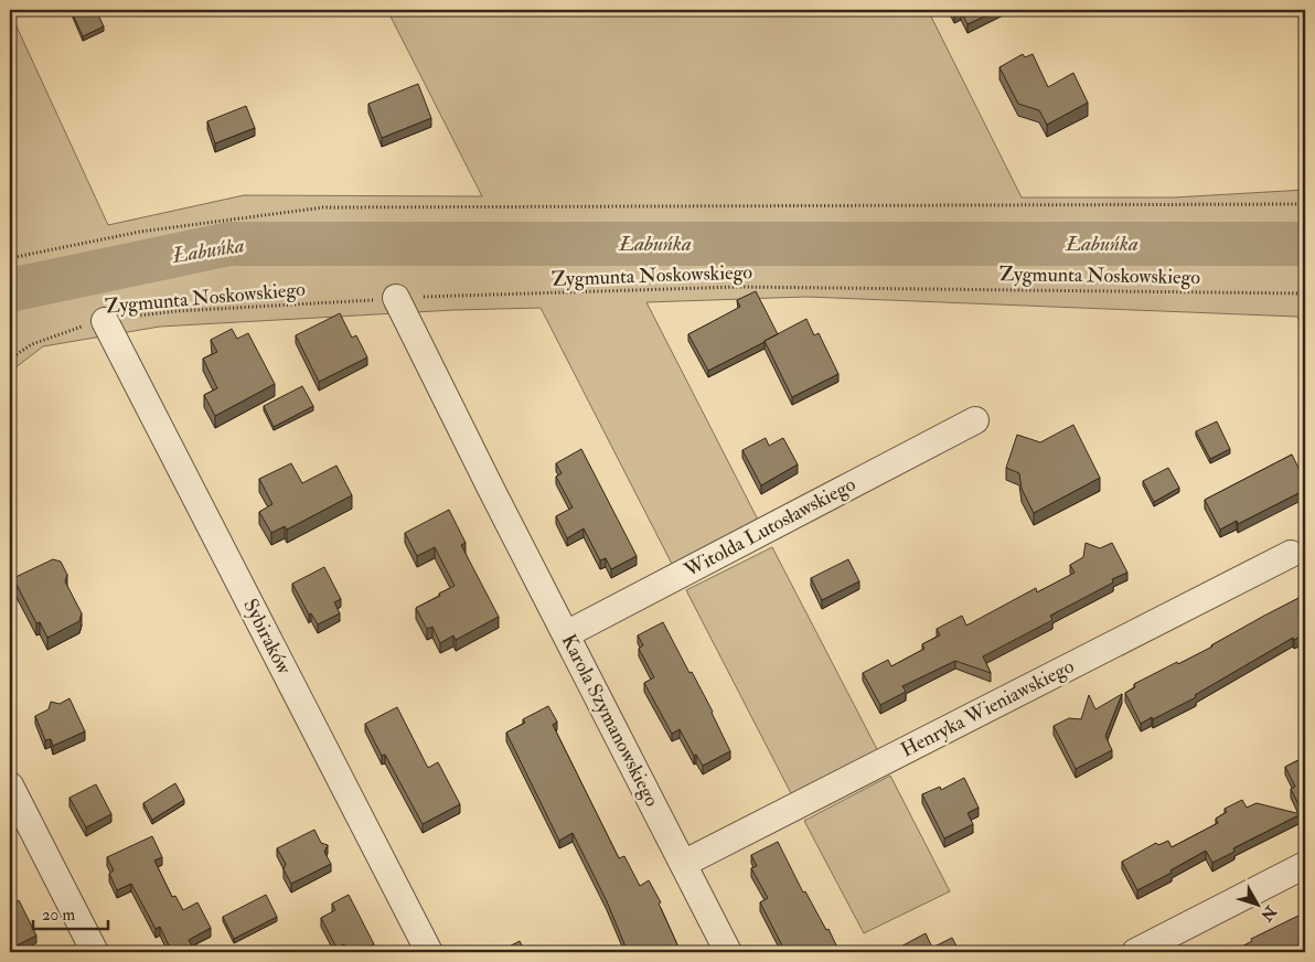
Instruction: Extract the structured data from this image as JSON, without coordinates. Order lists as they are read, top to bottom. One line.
{"streets":{"street":["Witolda Lutosławskiego","Sybiraków","Henryka Wieniawskiego","Karola Szymanowskiego"],"path":["Zygmunta Noskowskiego"]},"crossings":[["Zygmunta Noskowskiego","Sybiraków"],["Zygmunta Noskowskiego","Karola Szymanowskiego"],["Witolda Lutosławskiego","Karola Szymanowskiego"],["Henryka Wieniawskiego","Karola Szymanowskiego"]],"water":["Łabuńka"],"scale_bar":"20 m","north":"bottom right"}
